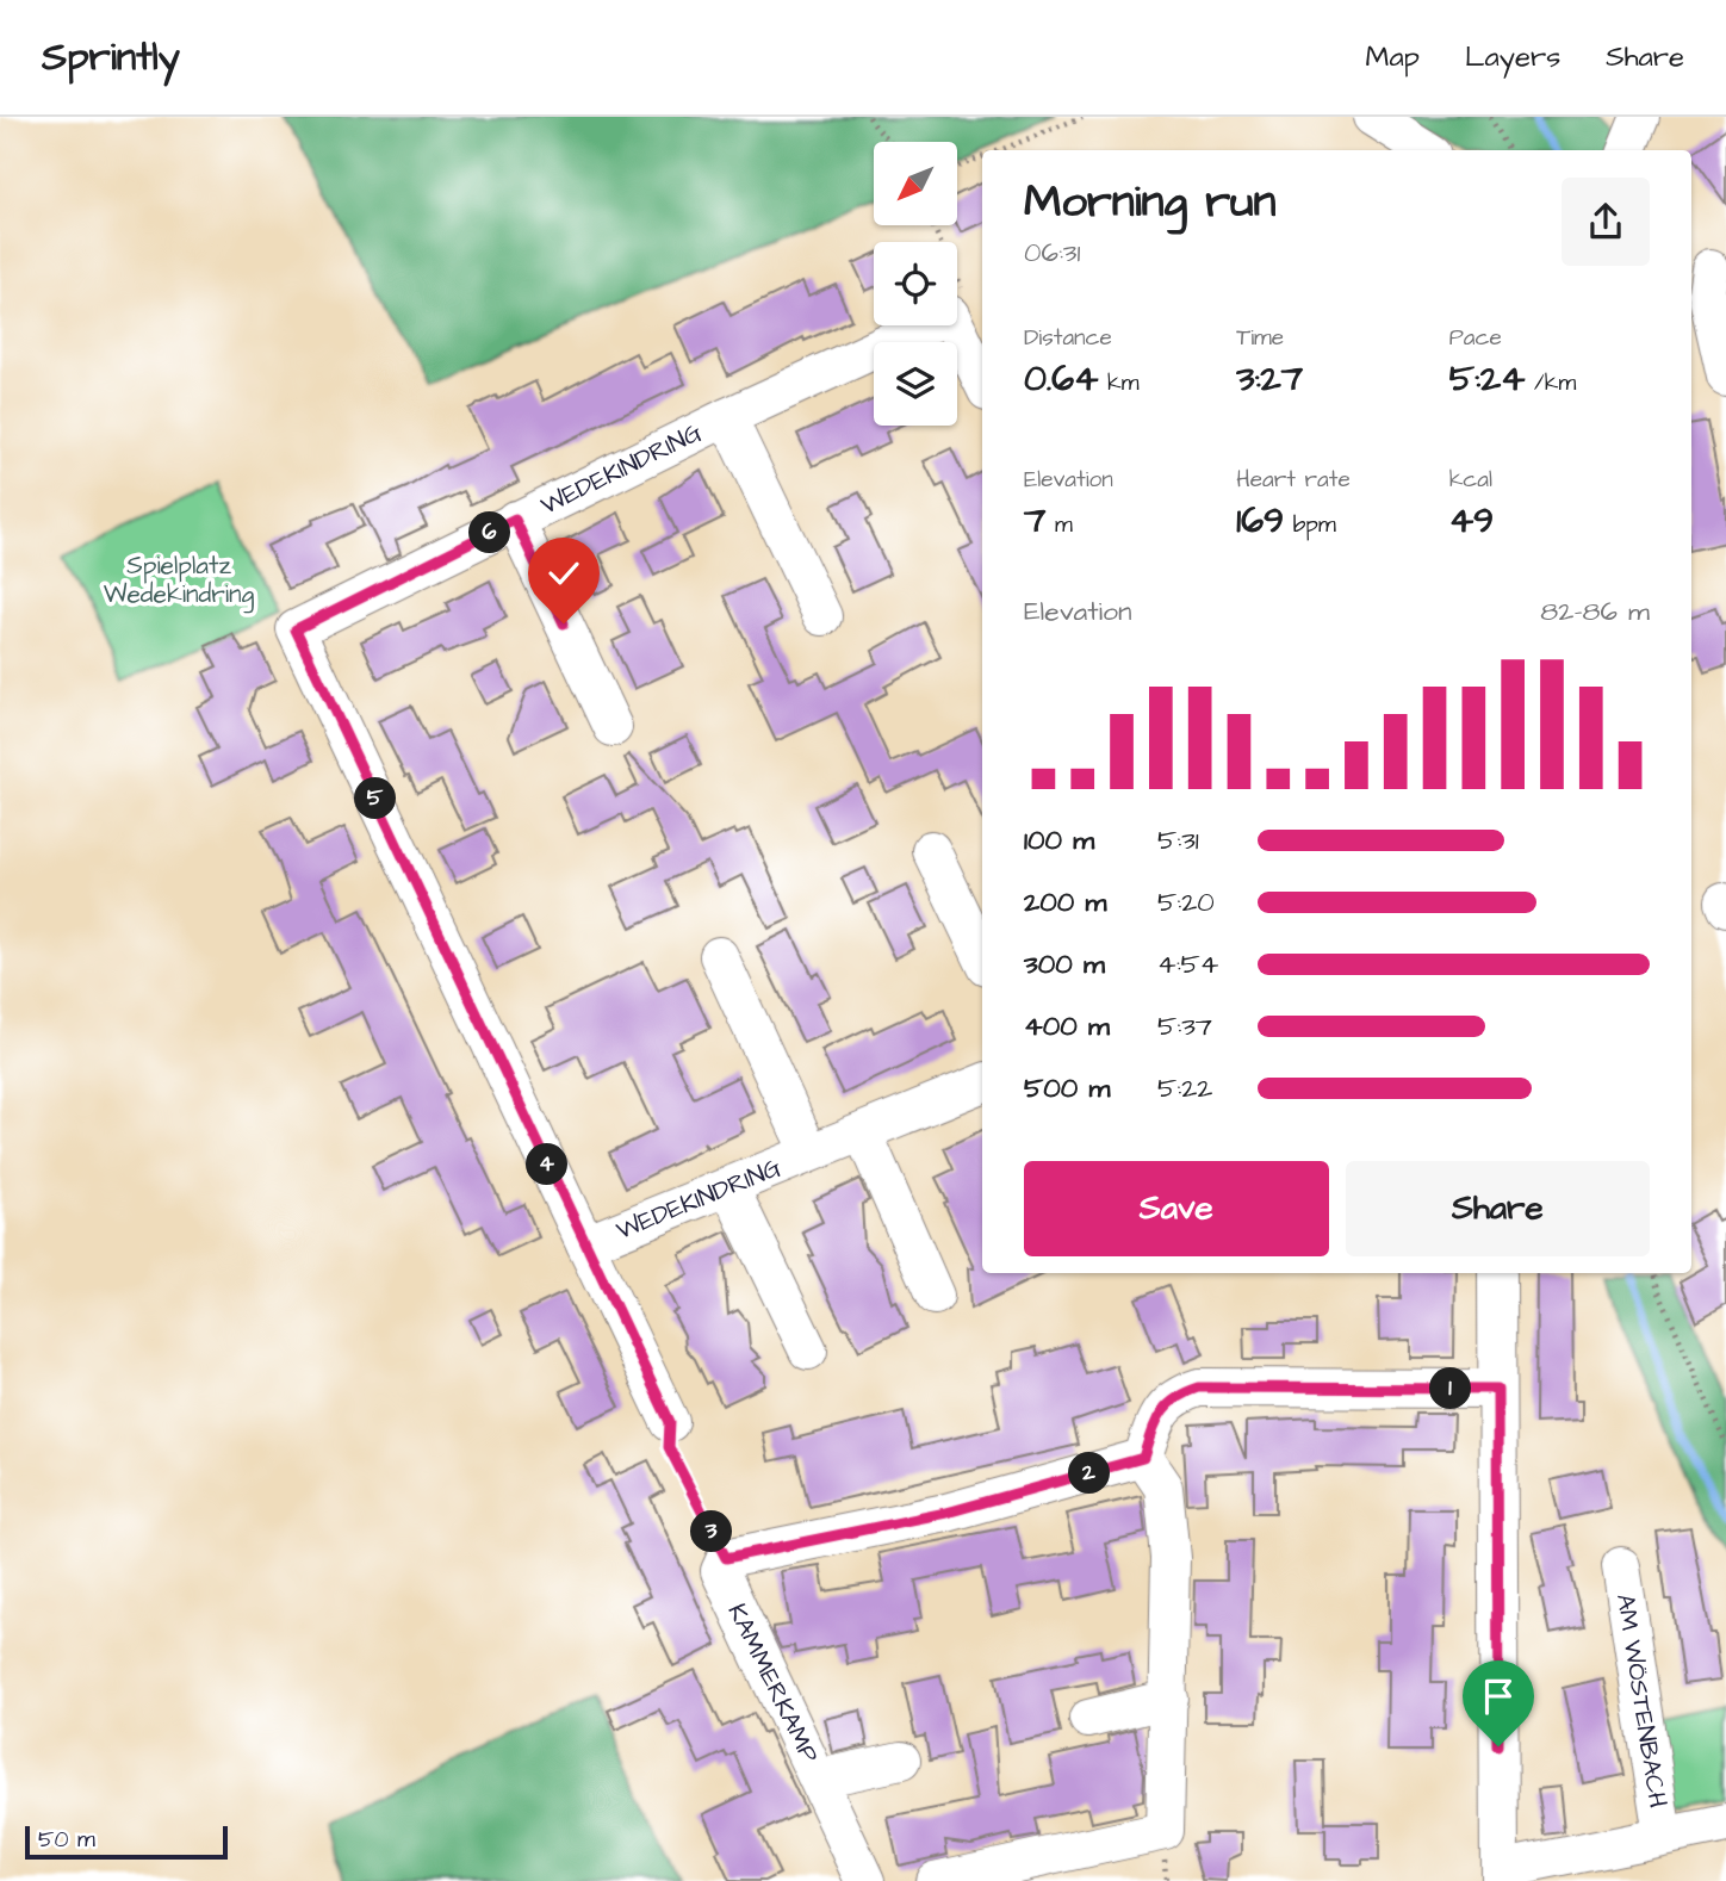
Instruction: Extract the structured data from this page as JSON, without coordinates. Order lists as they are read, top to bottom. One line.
{"streets":{"street":["WEDEKINDRING","KAMMERKAMP","AM WÖSTENBACH"]},"parks":["Spielplatz Wedekindring"],"scale_bar":"50 m","north":"bottom left","page":{"header":"Sprintly","nav":["Map","Layers","Share"],"heading":["Morning run","06:31"],"stats":[["Distance","0.64 km"],["Time","3:27"],["Pace","5:24 /km"],["Elevation","7 m"],["Heart rate","169 bpm"],["kcal","49"]],"pins":["6","5","4","1","2","3"],"chart":["Elevation","82–86 m"],"list":[{"name":"100 m","note":"5:31"},{"name":"200 m","note":"5:20"},{"name":"300 m","note":"4:54"},{"name":"400 m","note":"5:37"},{"name":"500 m","note":"5:22"}],"buttons":["Save","Share"],"scale":"50 m"}}
